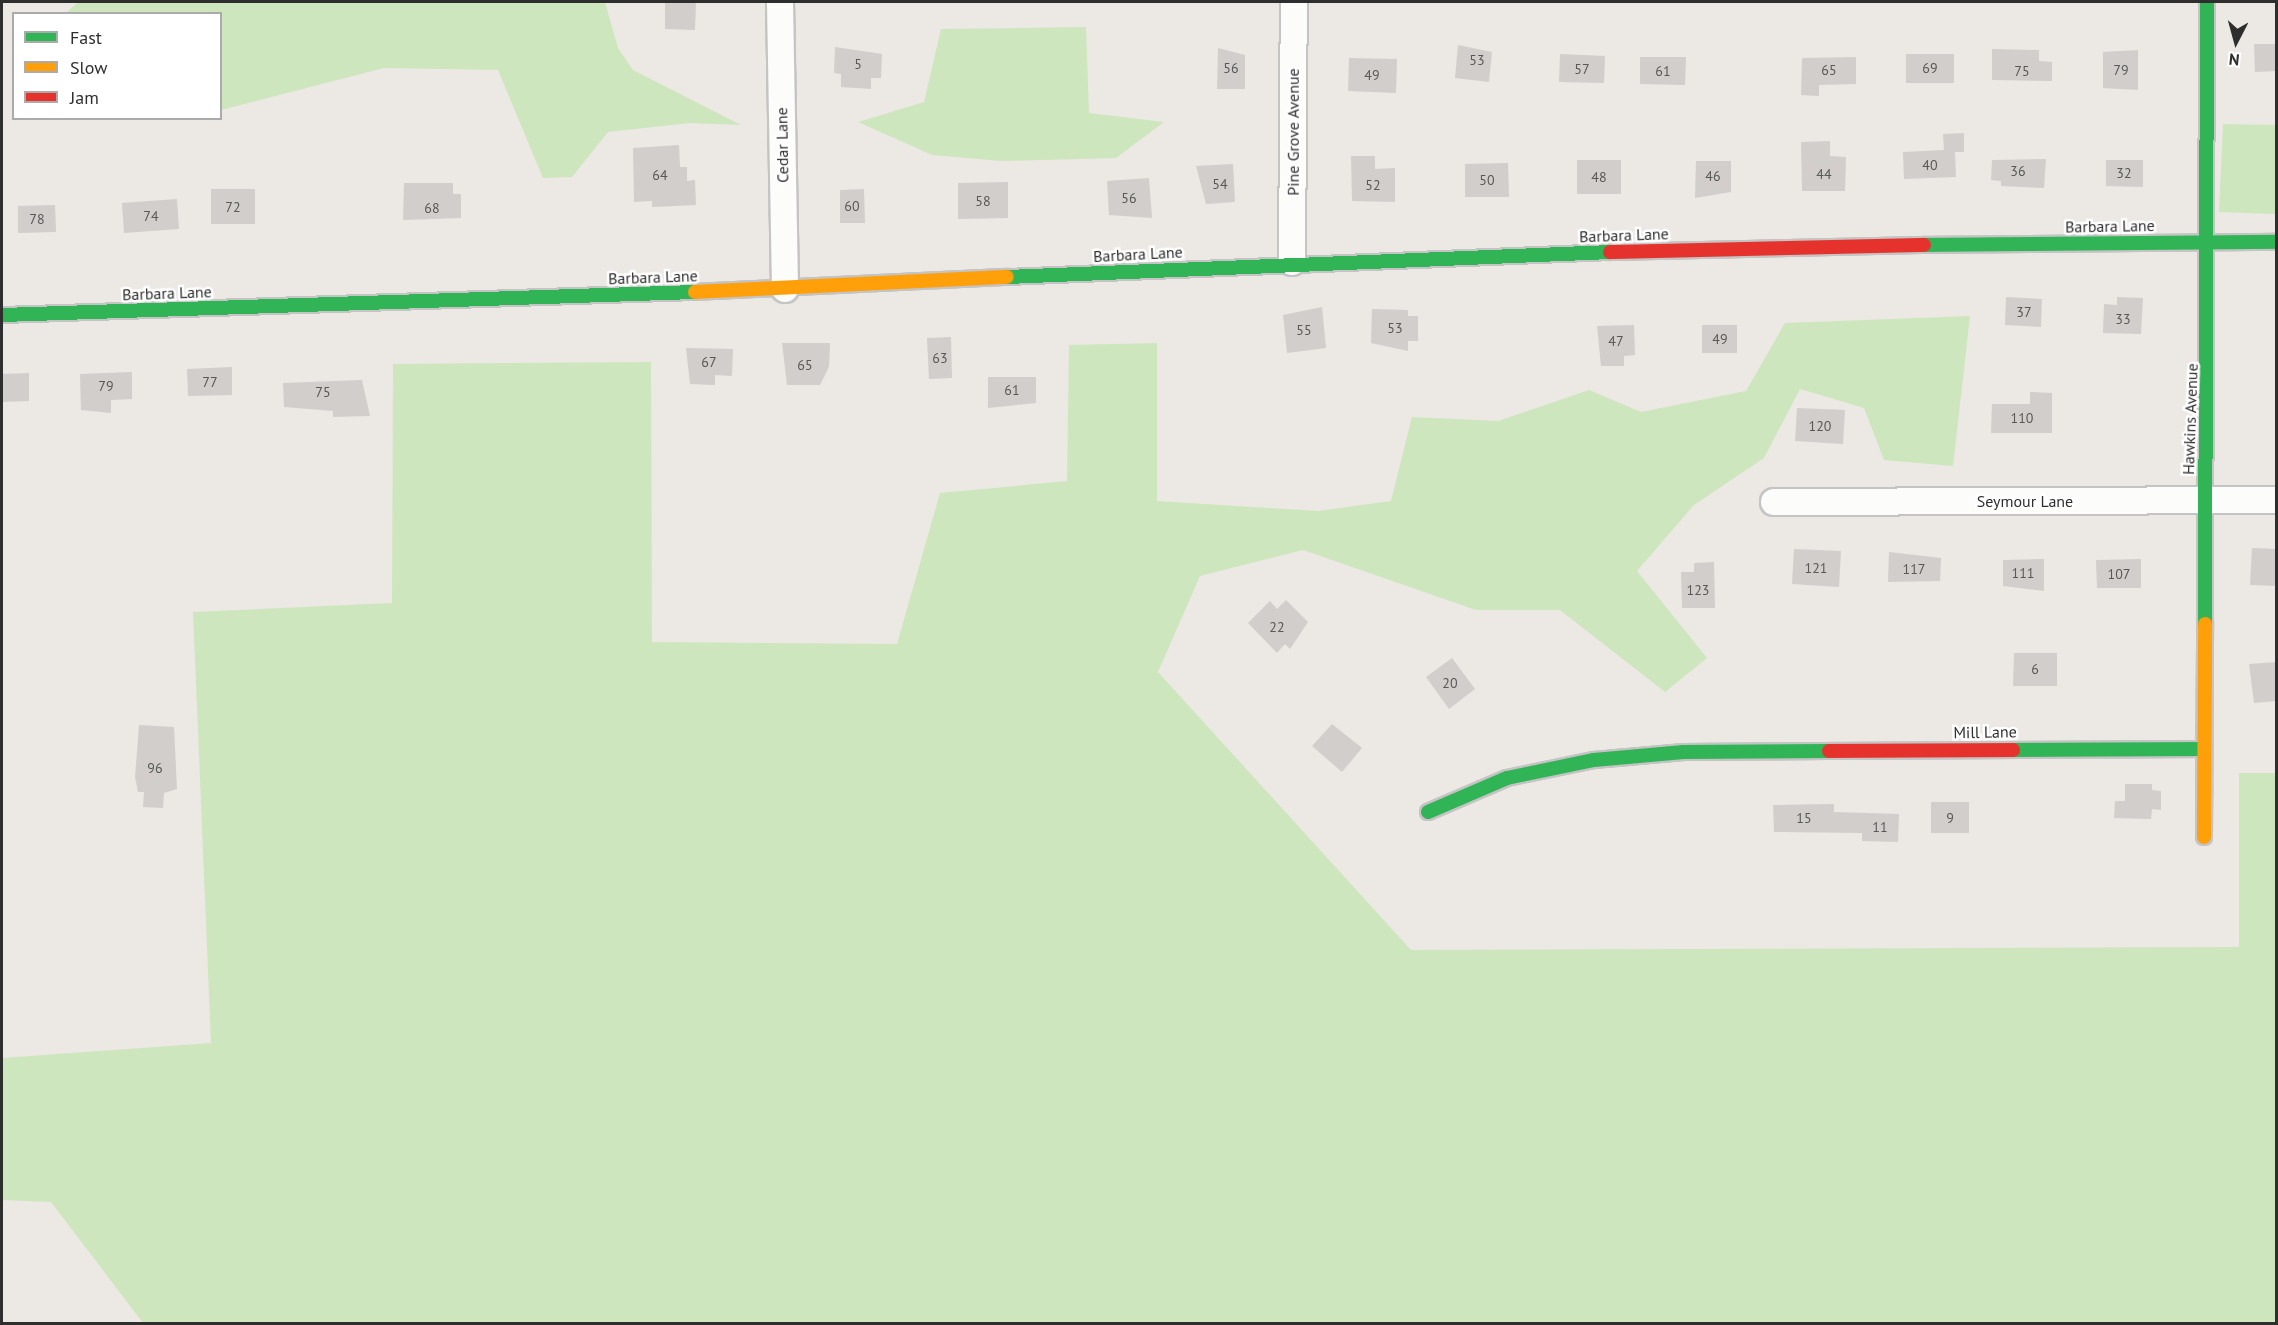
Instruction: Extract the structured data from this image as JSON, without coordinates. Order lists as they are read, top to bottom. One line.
{"streets":{"street":["Pine Grove Avenue","Cedar Lane","Barbara Lane","Hawkins Avenue","Seymour Lane","Mill Lane"]},"crossings":[["Pine Grove Avenue","Barbara Lane"],["Cedar Lane","Barbara Lane"],["Barbara Lane","Hawkins Avenue"],["Hawkins Avenue","Seymour Lane"],["Hawkins Avenue","Mill Lane"]],"house_numbers":["53","5","56","69","57","65","79","61","75","49","40","36","32","44","64","46","48","50","54","52","56","58","60","72","68","74","78","37","33","53","55","49","47","63","67","65","77","79","61","75","110","120","121","117","111","107","123","22","6","20","96","15","9","11"],"legend":["Fast","Slow","Jam"],"north":"bottom"}
